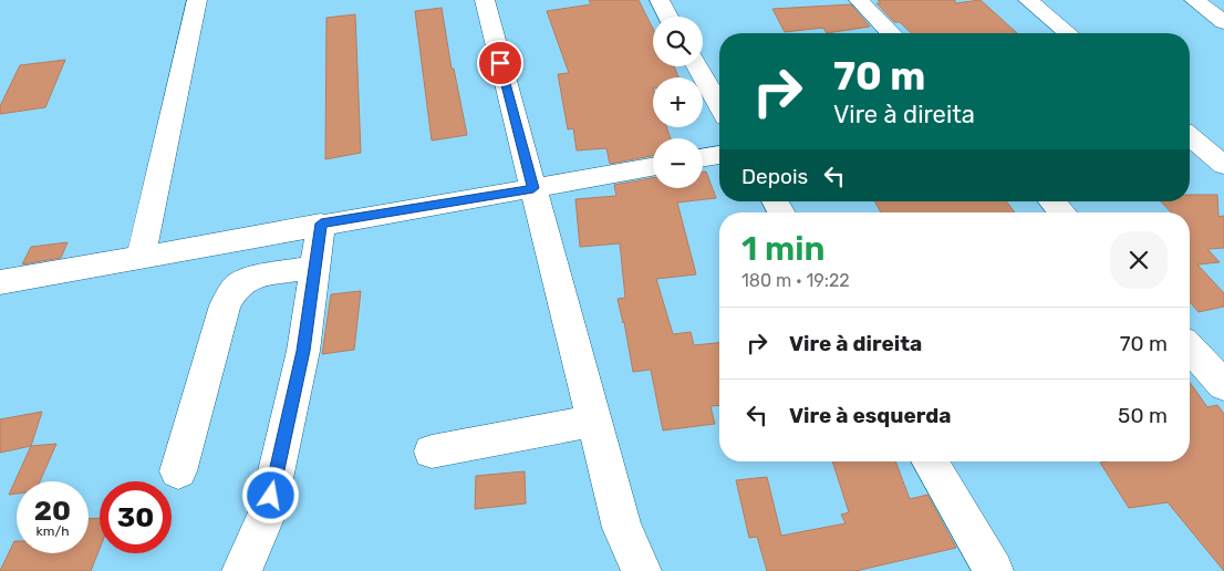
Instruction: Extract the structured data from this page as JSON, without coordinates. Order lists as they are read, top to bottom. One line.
{"page":{"map_buttons":["+","−"],"turn":["70 m","Vire à direita"],"then":"Depois","heading":["1 min","180 m · 19:22"],"list":[{"name":"Vire à direita","value":"70 m"},{"name":"Vire à esquerda","value":"50 m"}],"speed":"20 km/h","limit":"30"}}
